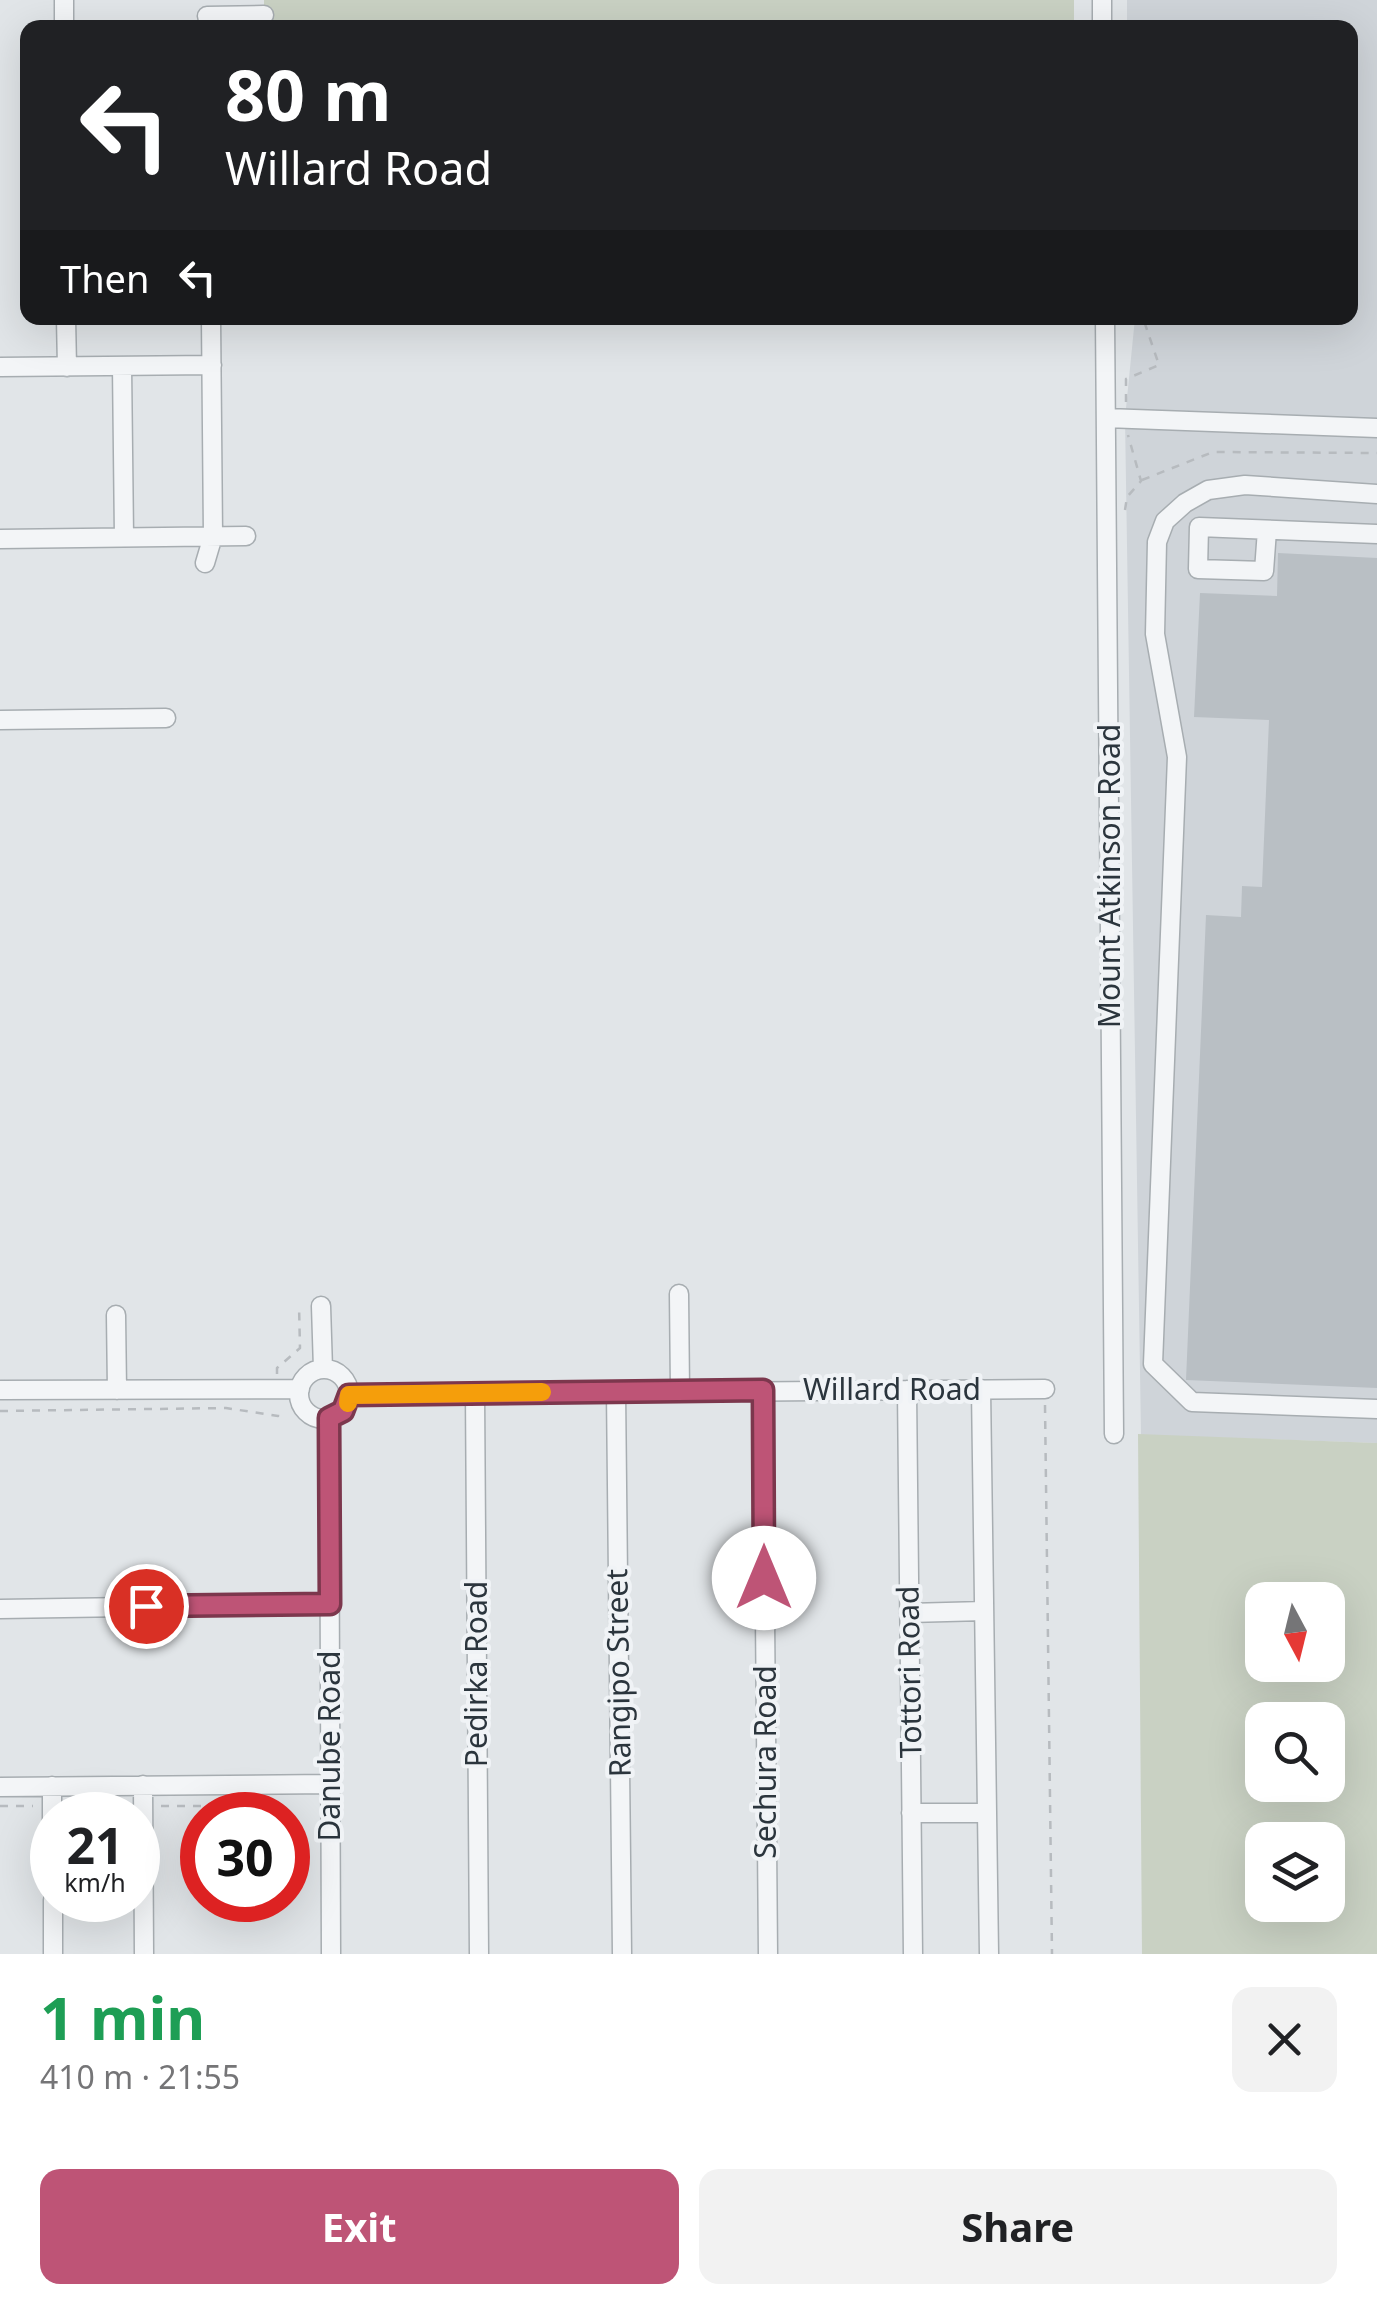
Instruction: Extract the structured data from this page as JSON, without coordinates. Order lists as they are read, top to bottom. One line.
{"streets":{"street":["Mount Atkinson Road","Willard Road","Tottori Road","Rangipo Street","Pedirka Road","Danube Road","Sechura Road"]},"crossings":[["Willard Road","Tottori Road"],["Willard Road","Rangipo Street"],["Willard Road","Pedirka Road"],["Willard Road","Danube Road"],["Willard Road","Sechura Road"]],"north":"bottom","page":{"turn":["80 m","Willard Road"],"then":"Then","speed":"21 km/h","limit":"30","heading":["1 min","410 m · 21:55"],"buttons":["Exit","Share"]}}
